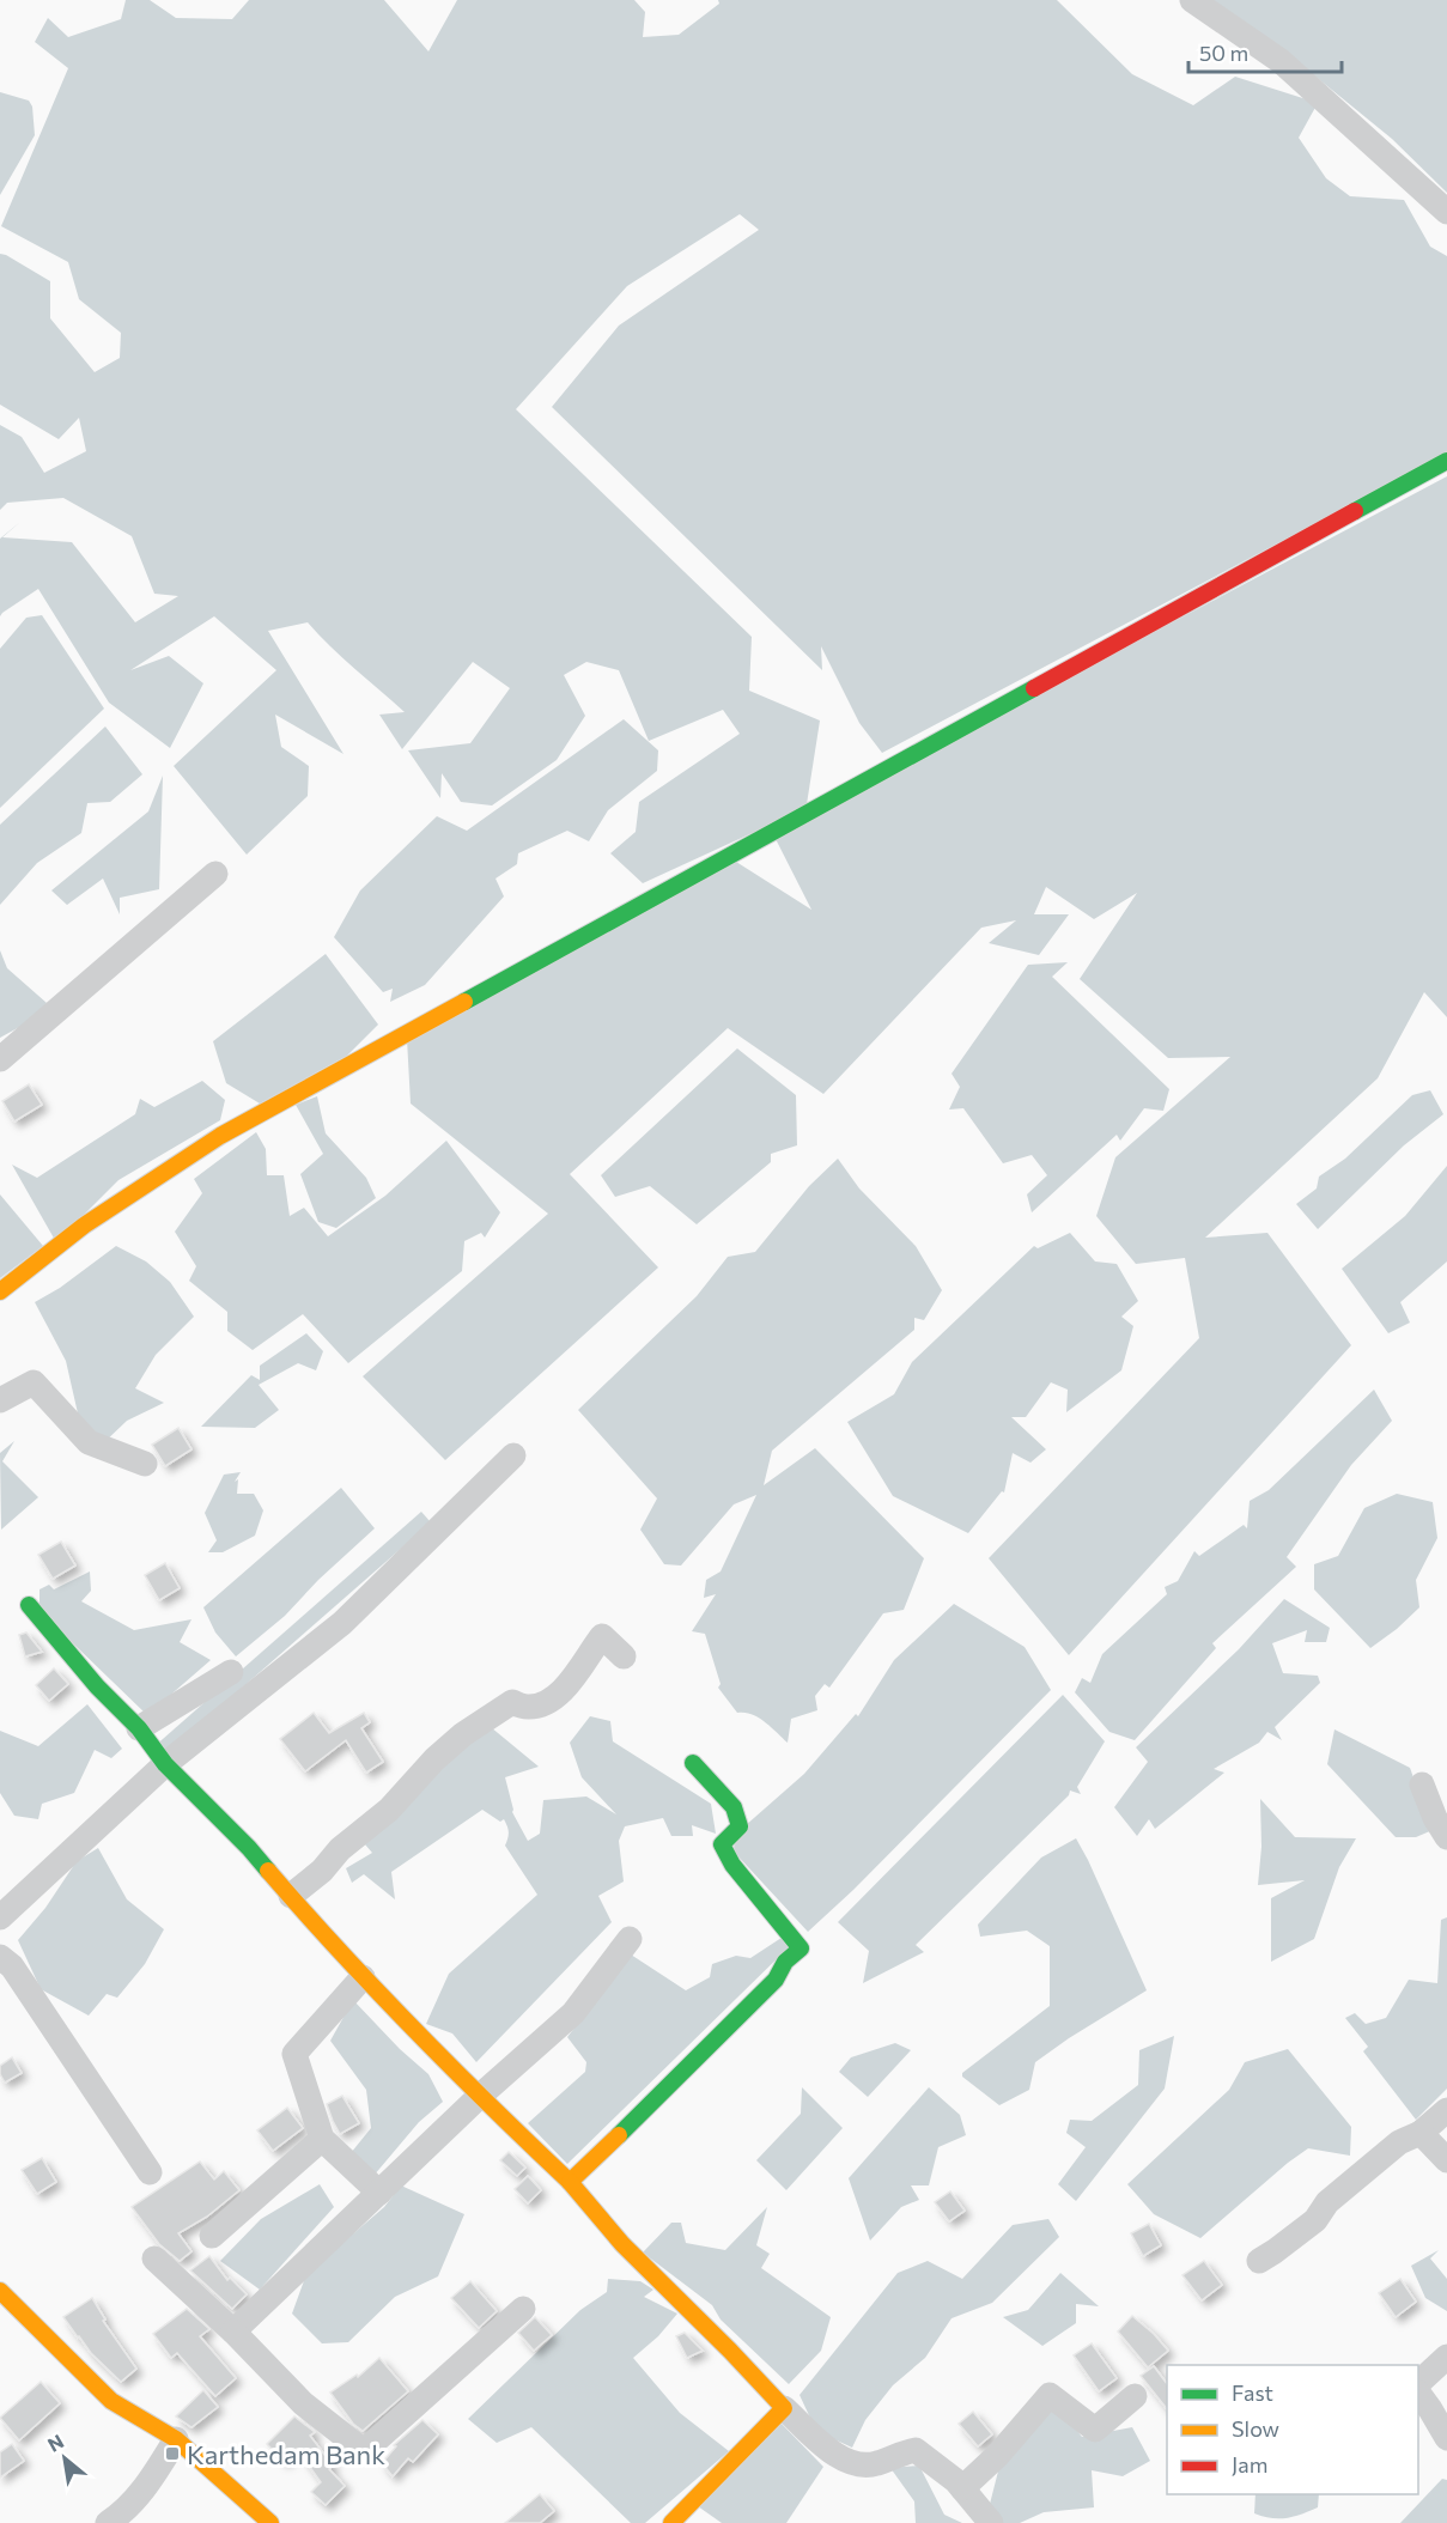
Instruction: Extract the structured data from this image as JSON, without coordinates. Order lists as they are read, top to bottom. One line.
{"places":{"transit":["Karthedam Bank"]},"legend":["Fast","Slow","Jam"],"scale_bar":"50 m","north":"top left"}
